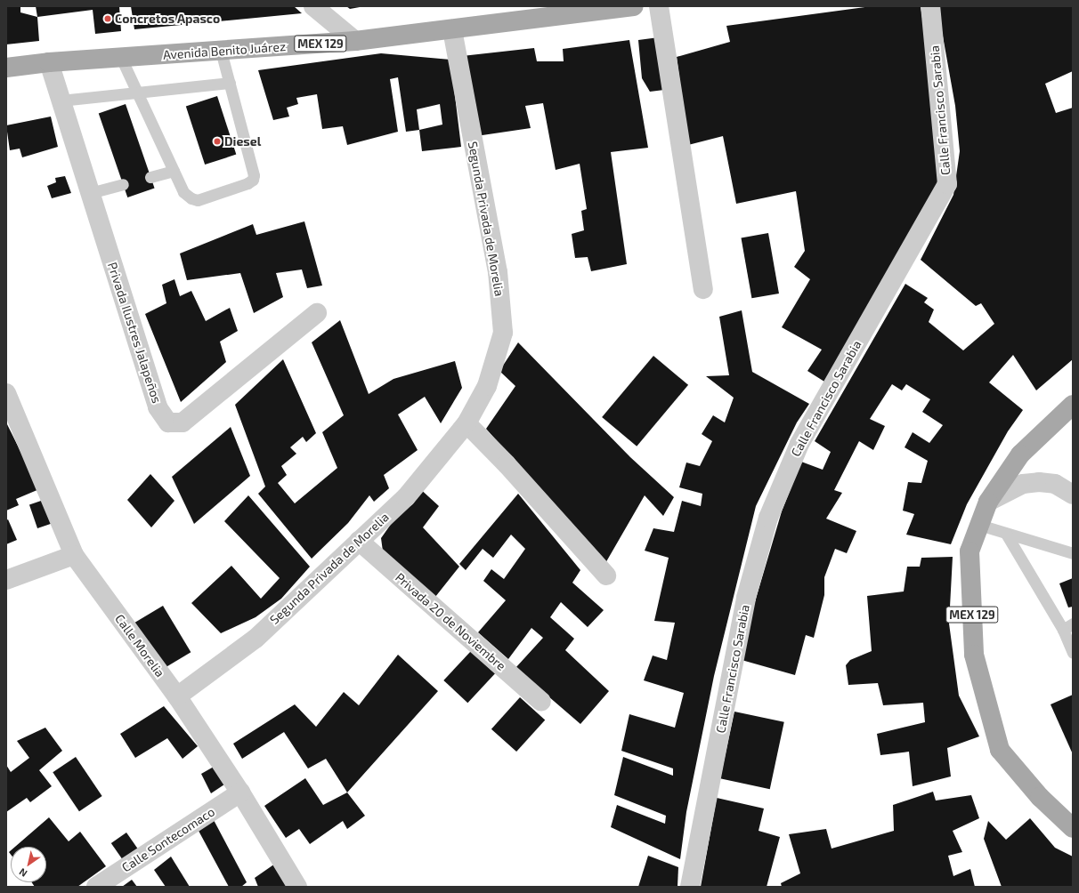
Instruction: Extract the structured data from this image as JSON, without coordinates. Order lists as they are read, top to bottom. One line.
{"streets":{"main road":["MEX 129","Avenida Benito Juárez"],"street":["Calle Francisco Sarabia","Segunda Privada de Morelia","Privada Ilustres Jalapeños","Privada 20 de Noviembre","Calle Morelia","Calle Sontecomaco"]},"crossings":[["Avenida Benito Juárez","Segunda Privada de Morelia"],["Avenida Benito Juárez","Privada Ilustres Jalapeños"],["Segunda Privada de Morelia","Privada 20 de Noviembre"],["Segunda Privada de Morelia","Calle Morelia"],["Calle Morelia","Calle Sontecomaco"]],"places":["Concretos Apasco","Diesel"],"north":"bottom left"}
